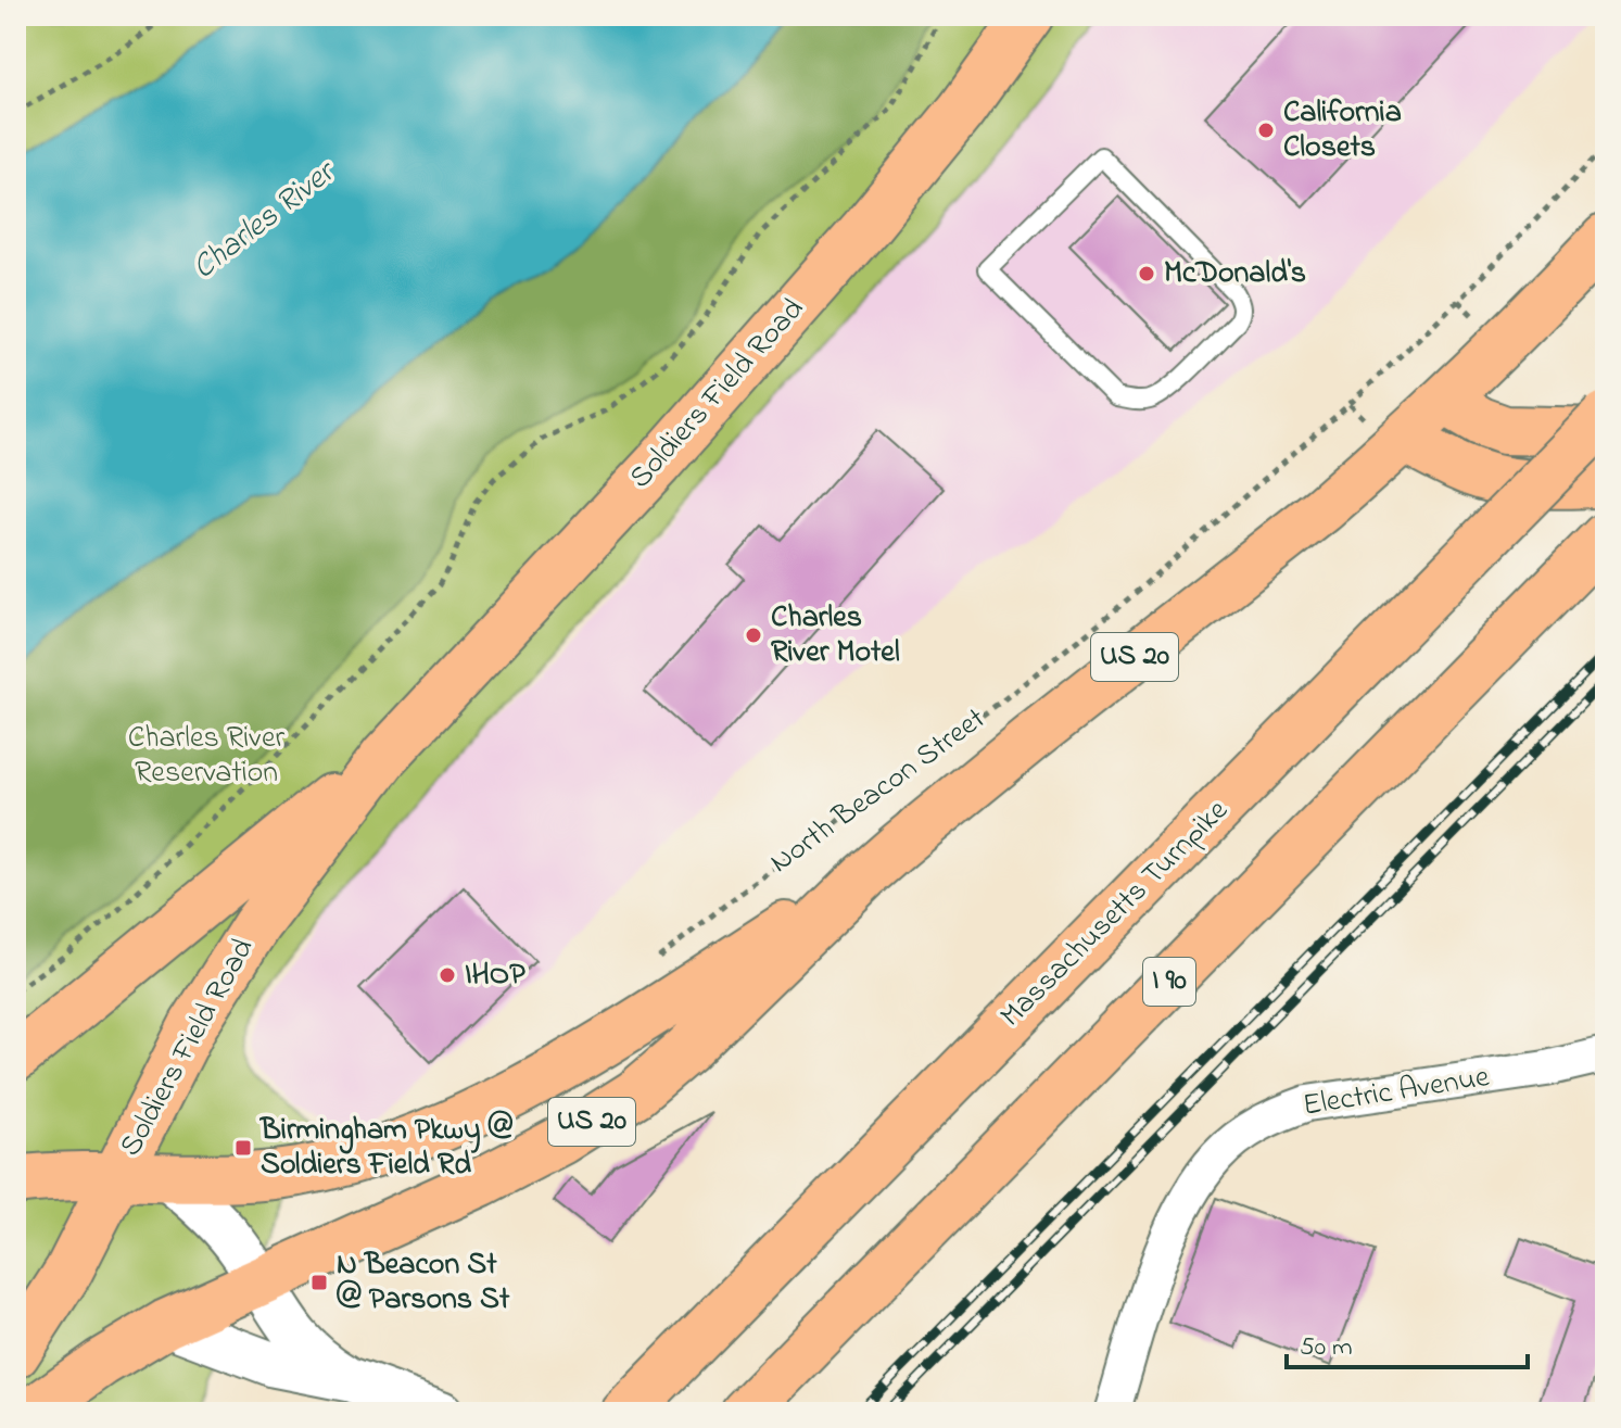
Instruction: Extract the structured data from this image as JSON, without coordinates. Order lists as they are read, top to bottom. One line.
{"streets":{"main road":["Soldiers Field Road","US 20","North Beacon Street","Massachusetts Turnpike","I 90"],"street":["Electric Avenue"]},"crossings":[["Soldiers Field Road","North Beacon Street"]],"water":["Charles River"],"parks":["Charles River Reservation"],"places":{"other":["California Closets","McDonald's","Charles River Motel","IHOP"],"transit":["Birmingham Pkwy @ Soldiers Field Rd","N Beacon St @ Parsons St"]},"scale_bar":"50 m"}
